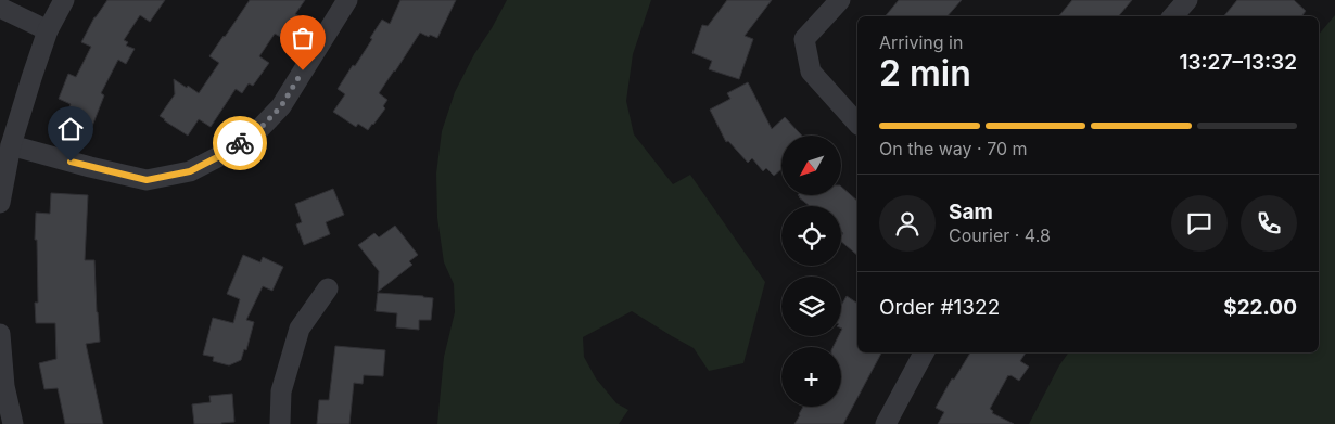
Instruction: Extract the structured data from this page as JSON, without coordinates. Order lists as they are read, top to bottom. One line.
{"north":"bottom left","page":{"heading":["2 min","Arriving in","13:27–13:32"],"panel":["Sam","Courier · 4.8","Order #1322","$22.00"],"bar":"On the way · 70 m","map_buttons":"+"}}
